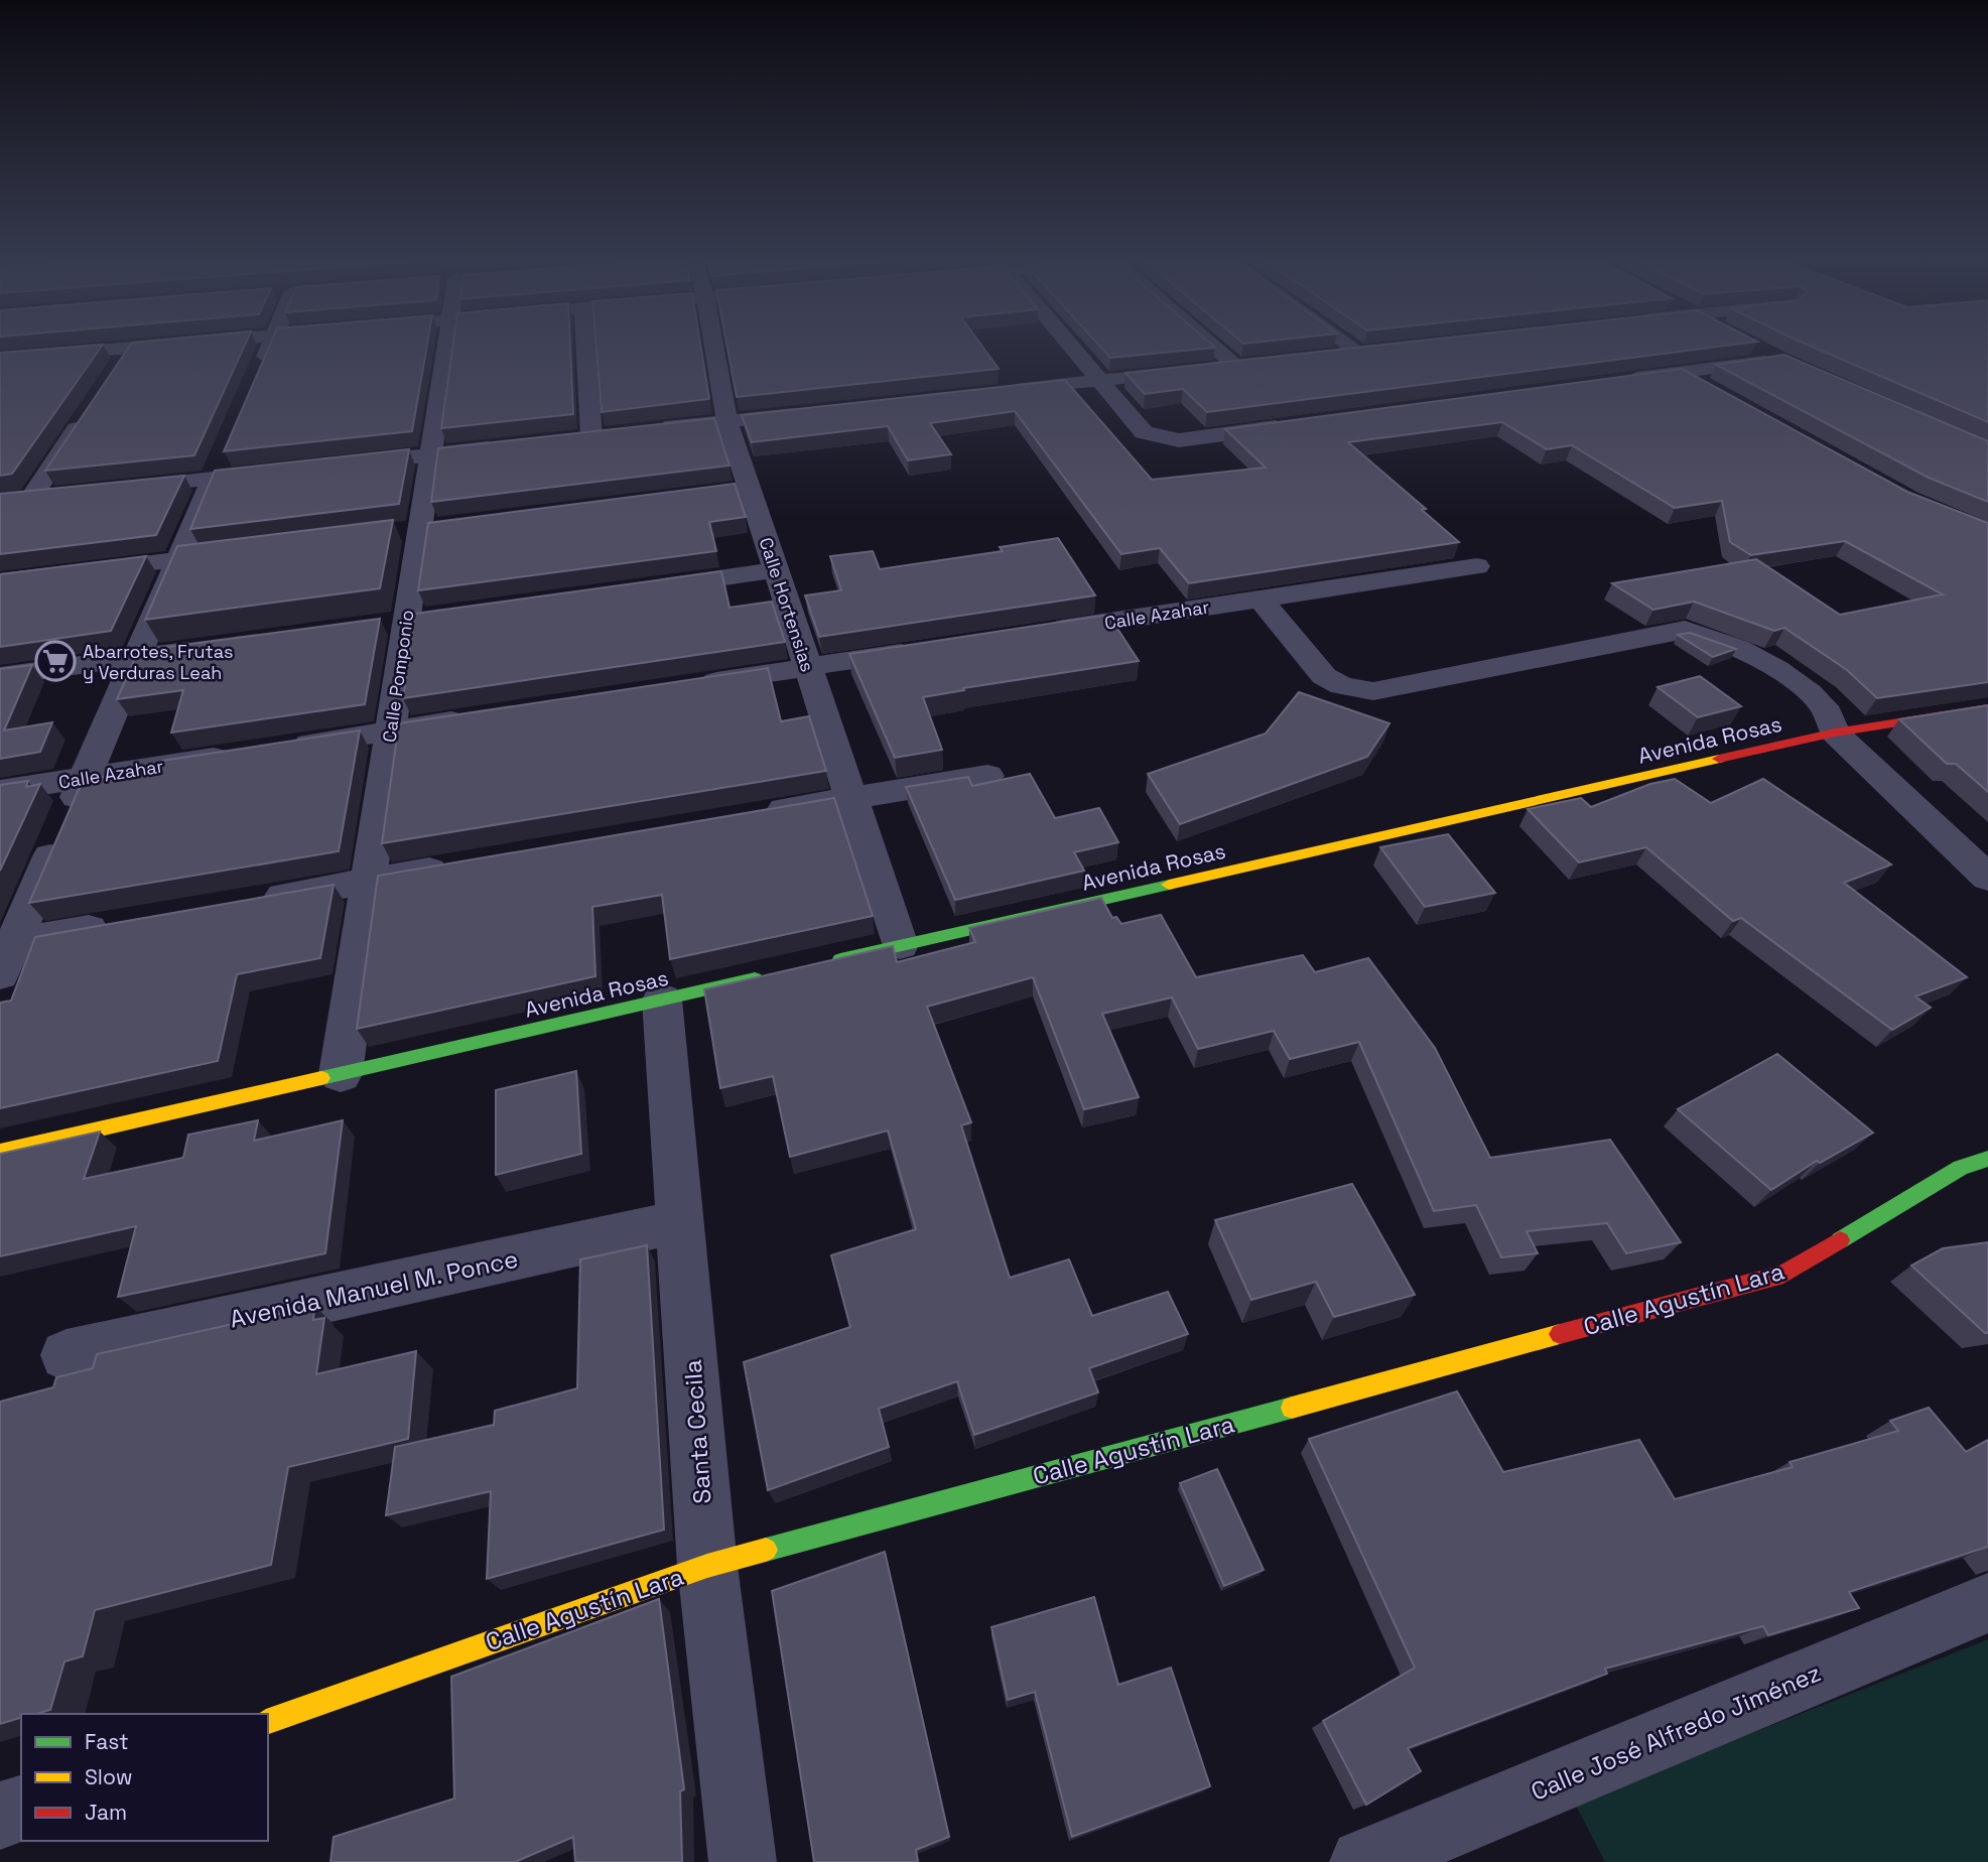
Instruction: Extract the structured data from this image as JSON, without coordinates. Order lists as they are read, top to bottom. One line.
{"streets":{"street":["Calle Hortensias","Calle Azahar","Calle Pomponio","Avenida Rosas","Avenida Manuel M. Ponce","Calle Agustín Lara","Santa Cecila","Calle José Alfredo Jiménez"]},"crossings":[["Calle Hortensias","Avenida Rosas"],["Calle Pomponio","Avenida Rosas"],["Avenida Rosas","Santa Cecila"],["Avenida Manuel M. Ponce","Santa Cecila"],["Calle Agustín Lara","Santa Cecila"]],"places":{"supermarket":["Abarrotes, Frutas y Verduras Leah"]},"legend":["Fast","Slow","Jam"]}
